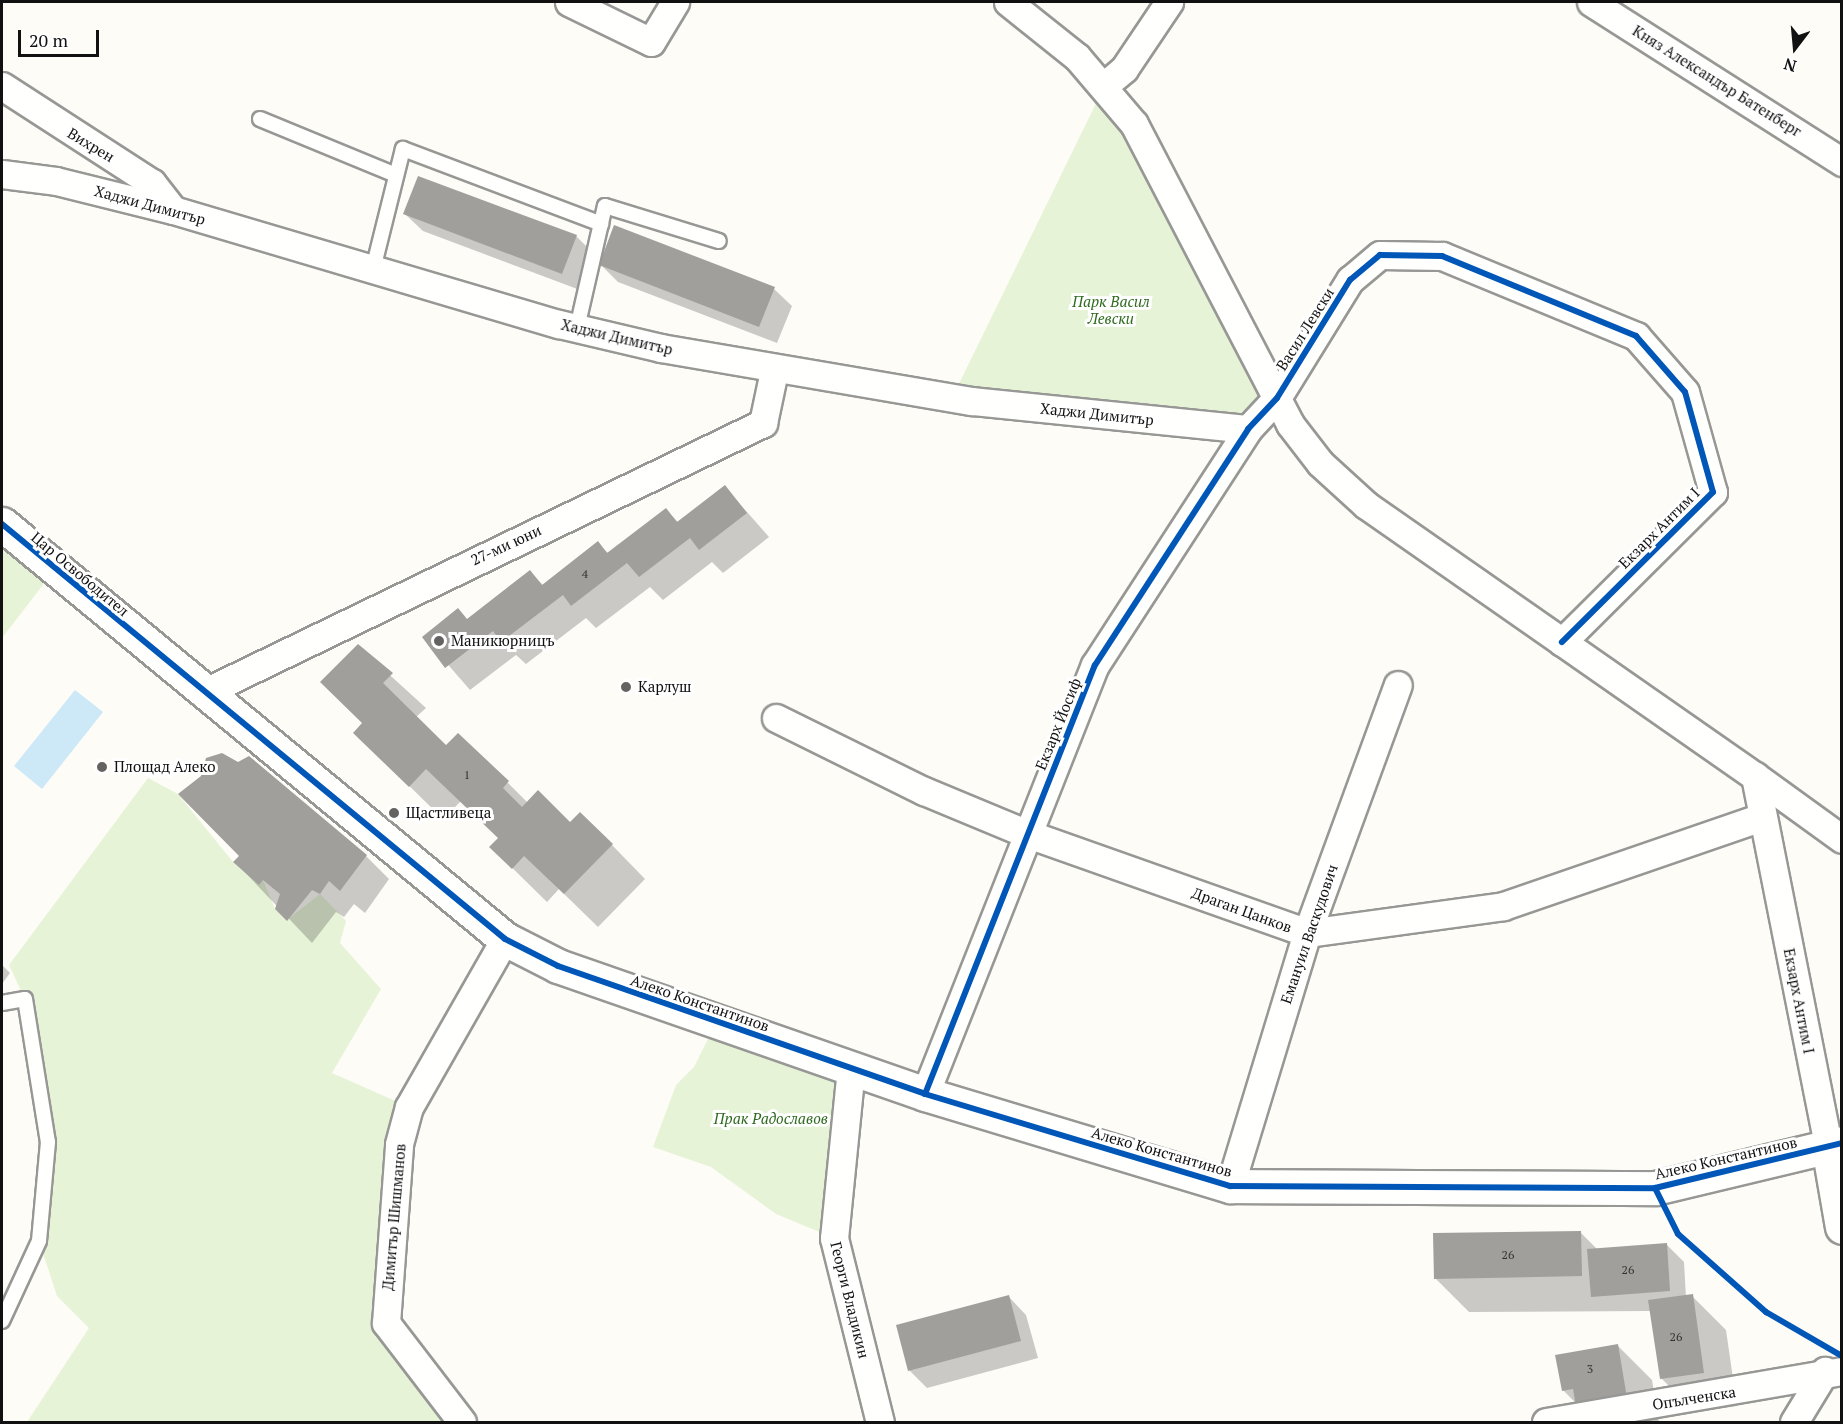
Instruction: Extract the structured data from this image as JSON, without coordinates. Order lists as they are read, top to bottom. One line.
{"streets":{"street":["Княз Александър Батенберг","Вихрен","Хаджи Димитър","Васил Левски","Екзарх Антим I","27-ми юни","Цар Освободител","Екзарх Йосиф","Драган Цанков","Емануил Васкудович","Алеко Константинов","Димитър Шишманов","Георги Владикин","Опълченска"]},"crossings":[["Вихрен","Хаджи Димитър"],["Хаджи Димитър","27-ми юни"],["Хаджи Димитър","Екзарх Йосиф"],["Васил Левски","Екзарх Антим I"],["Васил Левски","Екзарх Йосиф"],["Екзарх Антим I","Драган Цанков"],["Екзарх Антим I","Алеко Константинов"],["27-ми юни","Цар Освободител"],["Цар Освободител","Алеко Константинов"],["Цар Освободител","Димитър Шишманов"],["Екзарх Йосиф","Драган Цанков"],["Екзарх Йосиф","Алеко Константинов"],["Драган Цанков","Емануил Васкудович"],["Емануил Васкудович","Алеко Константинов"],["Алеко Константинов","Димитър Шишманов"],["Алеко Константинов","Георги Владикин"]],"parks":["Парк Васил Левски","Прак Радославов"],"places":["Маникюрницъ","Карлуш","Площад Алеко","Щастливеца"],"house_numbers":["4","1","26","26","26","3"],"scale_bar":"20 m","north":"bottom"}
